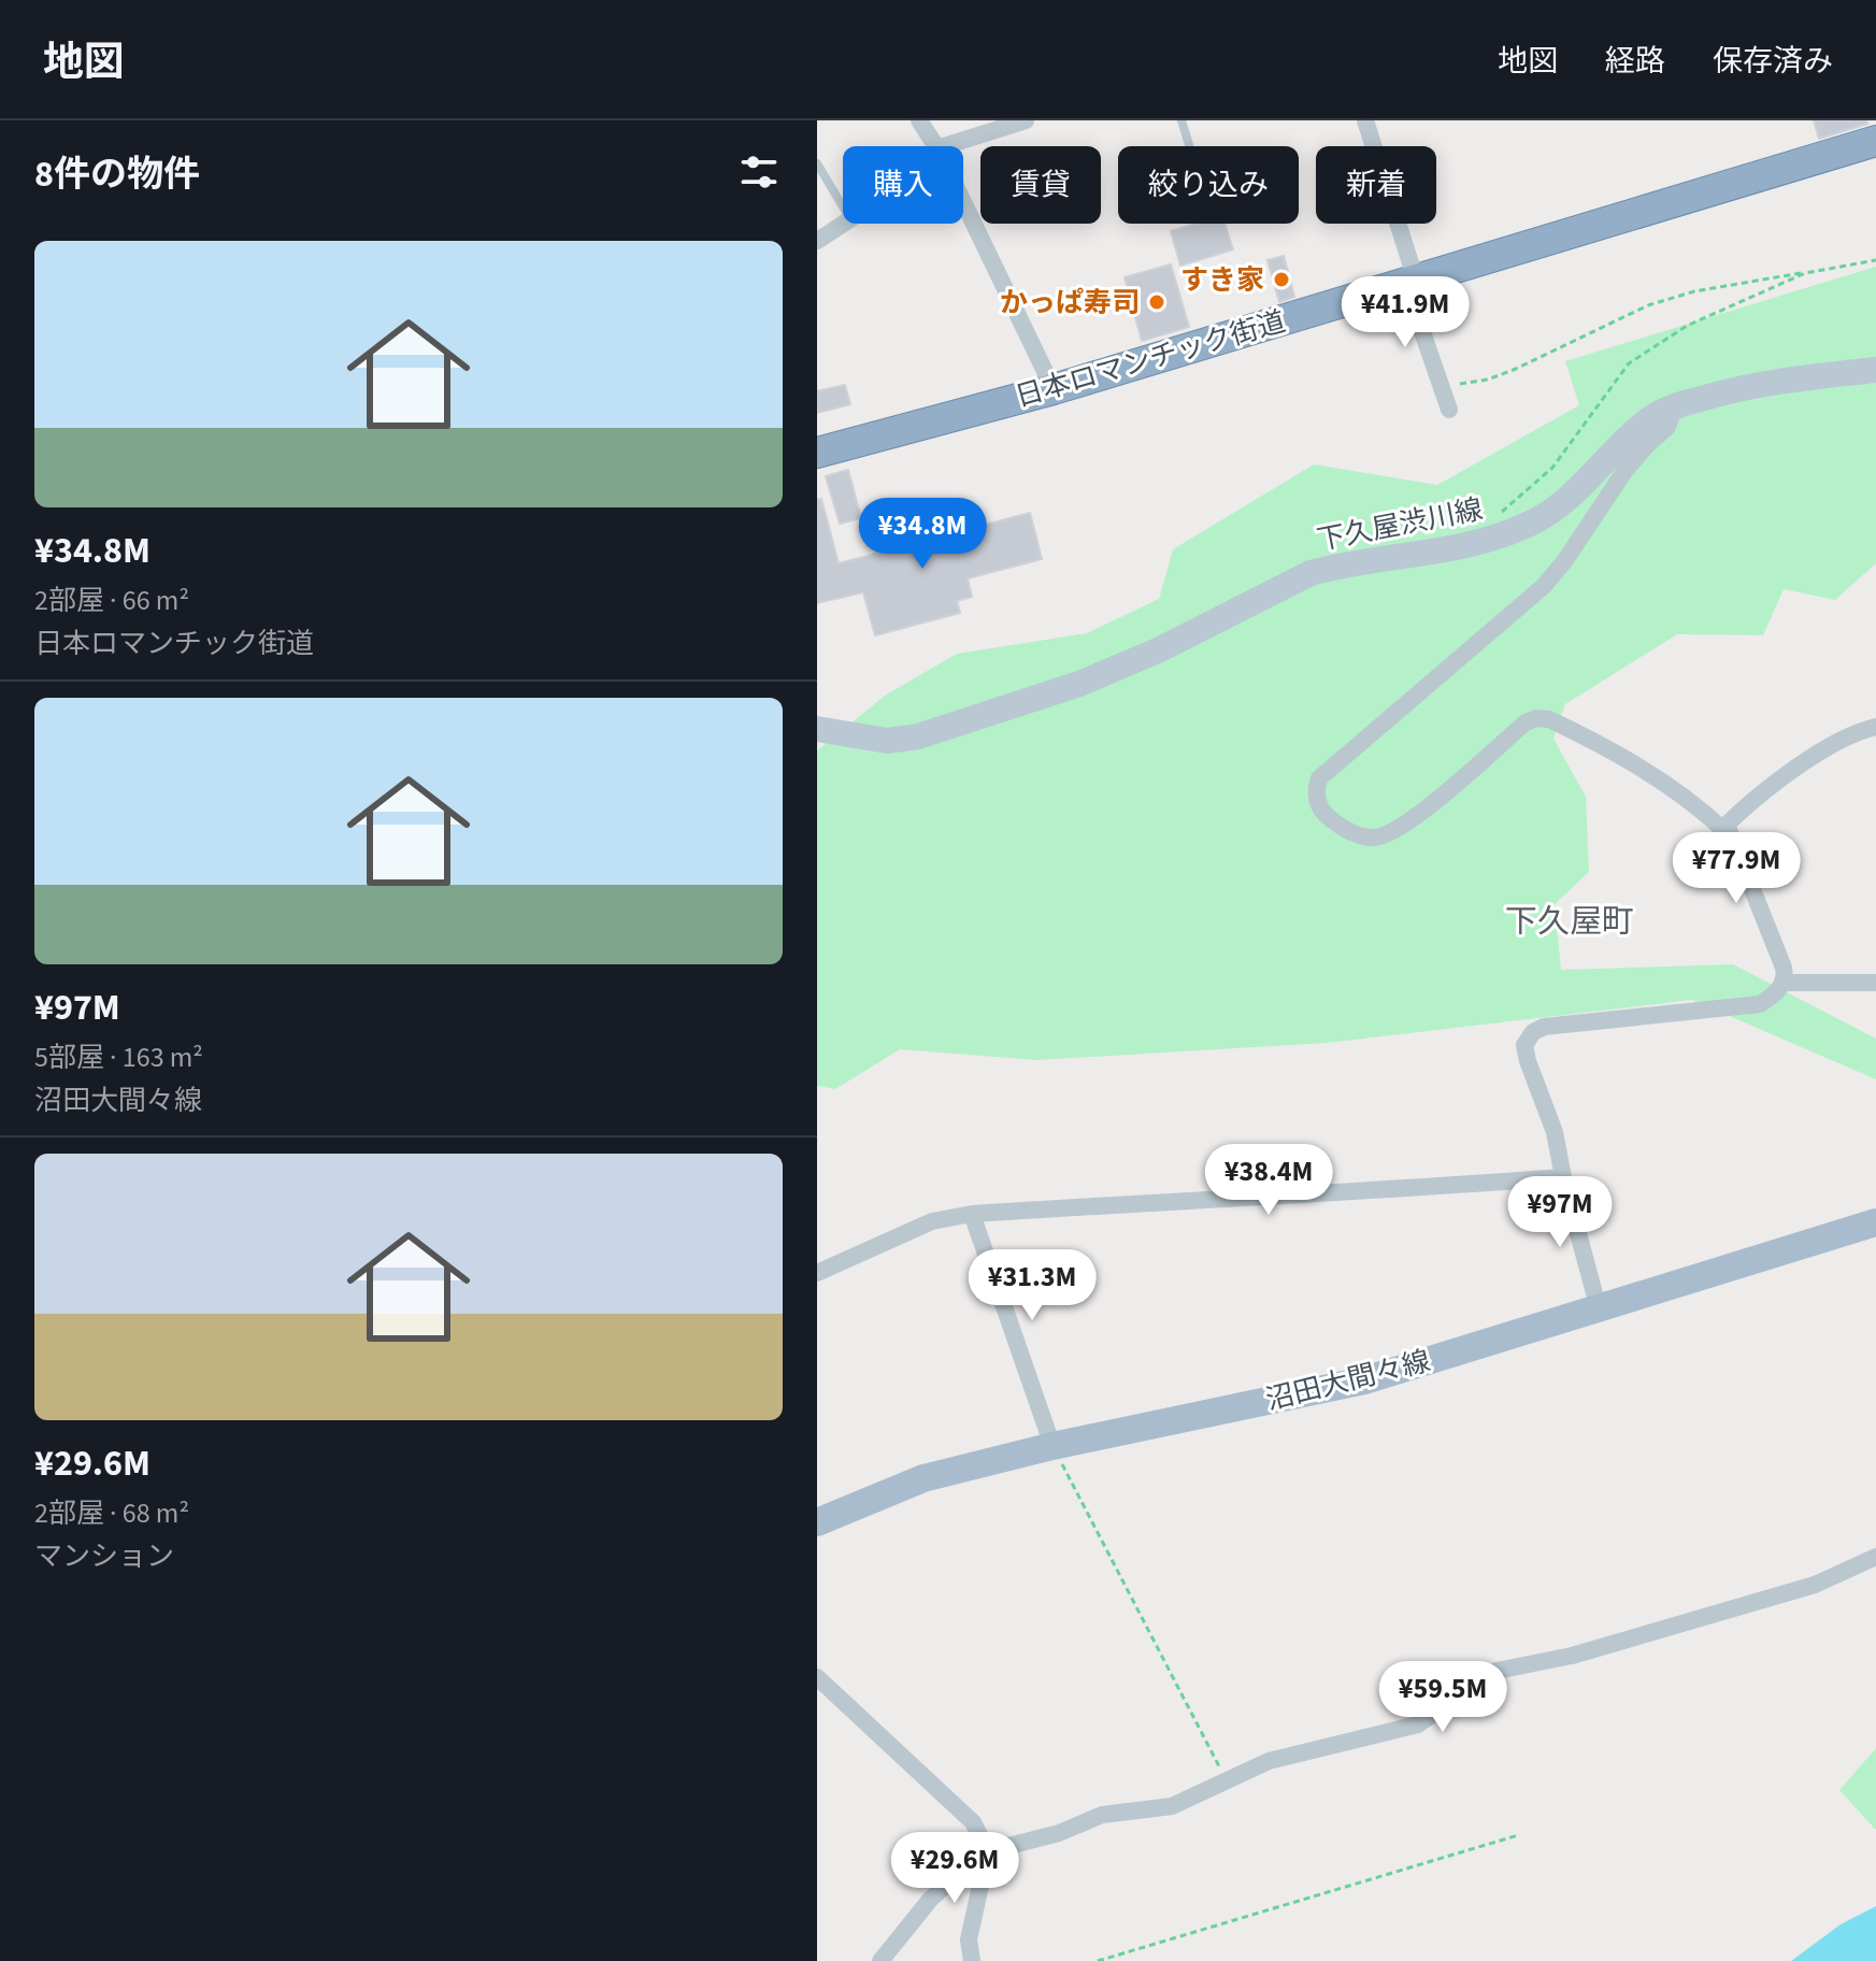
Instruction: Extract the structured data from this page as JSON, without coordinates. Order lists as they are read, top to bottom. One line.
{"streets":{"highway":["日本ロマンチック街道"],"main road":["下久屋渋川線","沼田大間々線"]},"districts":["下久屋町"],"places":["すき家","かっぱ寿司"],"page":{"header":"地図","nav":["地図","経路","保存済み"],"heading":"8件の物件","chip":["購入","賃貸","絞り込み","新着"],"list":[{"name":"¥34.8M","note":"2部屋 · 66 m² · 日本ロマンチック街道"},{"name":"¥97M","note":"5部屋 · 163 m² · 沼田大間々線"},{"name":"¥29.6M","note":"2部屋 · 68 m² · マンション"}],"price":["¥41.9M","¥34.8M","¥77.9M","¥38.4M","¥97M","¥31.3M","¥59.5M","¥29.6M"]}}
